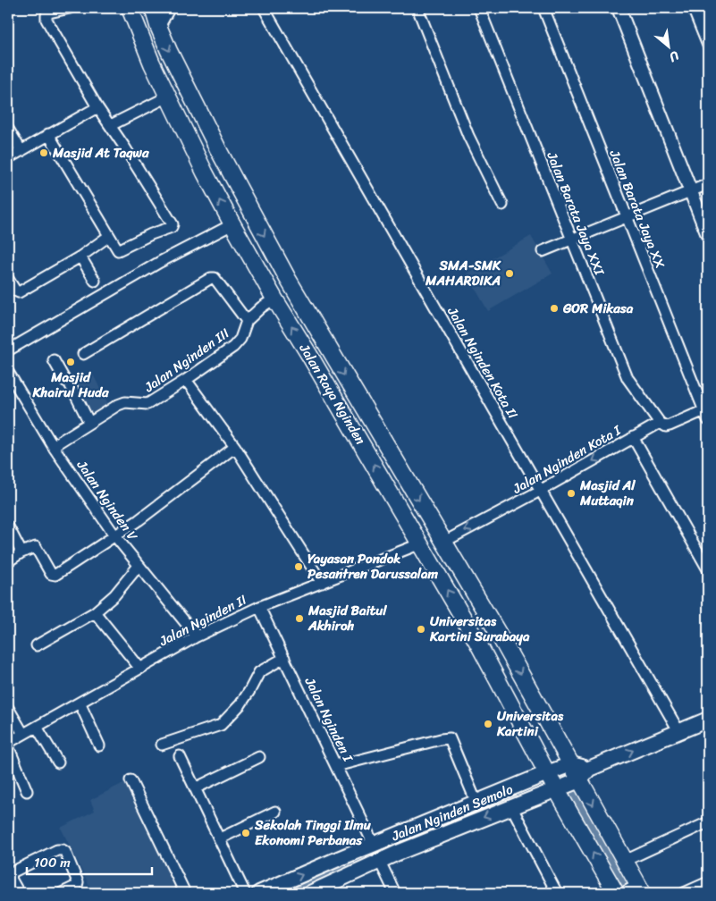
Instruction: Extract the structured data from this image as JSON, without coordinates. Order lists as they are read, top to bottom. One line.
{"streets":{"main road":["Jalan Raya Nginden","Jalan Nginden Semolo"],"street":["Jalan Barata Jaya XX","Jalan Barata Jaya XXI","Jalan Nginden III","Jalan Nginden Kota II","Jalan Nginden Kota I","Jalan Nginden V","Jalan Nginden II","Jalan Nginden I"]},"crossings":[["Jalan Barata Jaya XX","Jalan Nginden Kota I"],["Jalan Barata Jaya XXI","Jalan Nginden Kota I"],["Jalan Nginden III","Jalan Raya Nginden"],["Jalan Nginden III","Jalan Nginden V"],["Jalan Nginden Kota II","Jalan Nginden Kota I"],["Jalan Raya Nginden","Jalan Nginden Kota I"],["Jalan Raya Nginden","Jalan Nginden II"],["Jalan Raya Nginden","Jalan Nginden Semolo"],["Jalan Nginden V","Jalan Nginden II"],["Jalan Nginden II","Jalan Nginden I"],["Jalan Nginden I","Jalan Nginden Semolo"]],"one_way":["Jalan Nginden Kota I"],"places":["Masjid At Taqwa","SMA-SMK MAHARDIKA","GOR Mikasa","Masjid Khairul Huda","Masjid Al Muttaqin","Yayasan Pondok Pesantren Darussalam","Masjid Baitul Akhiroh","Universitas Kartini Surabaya","Universitas Kartini","Sekolah Tinggi Ilmu Ekonomi Perbanas"],"scale_bar":"100 m","north":"bottom right"}
